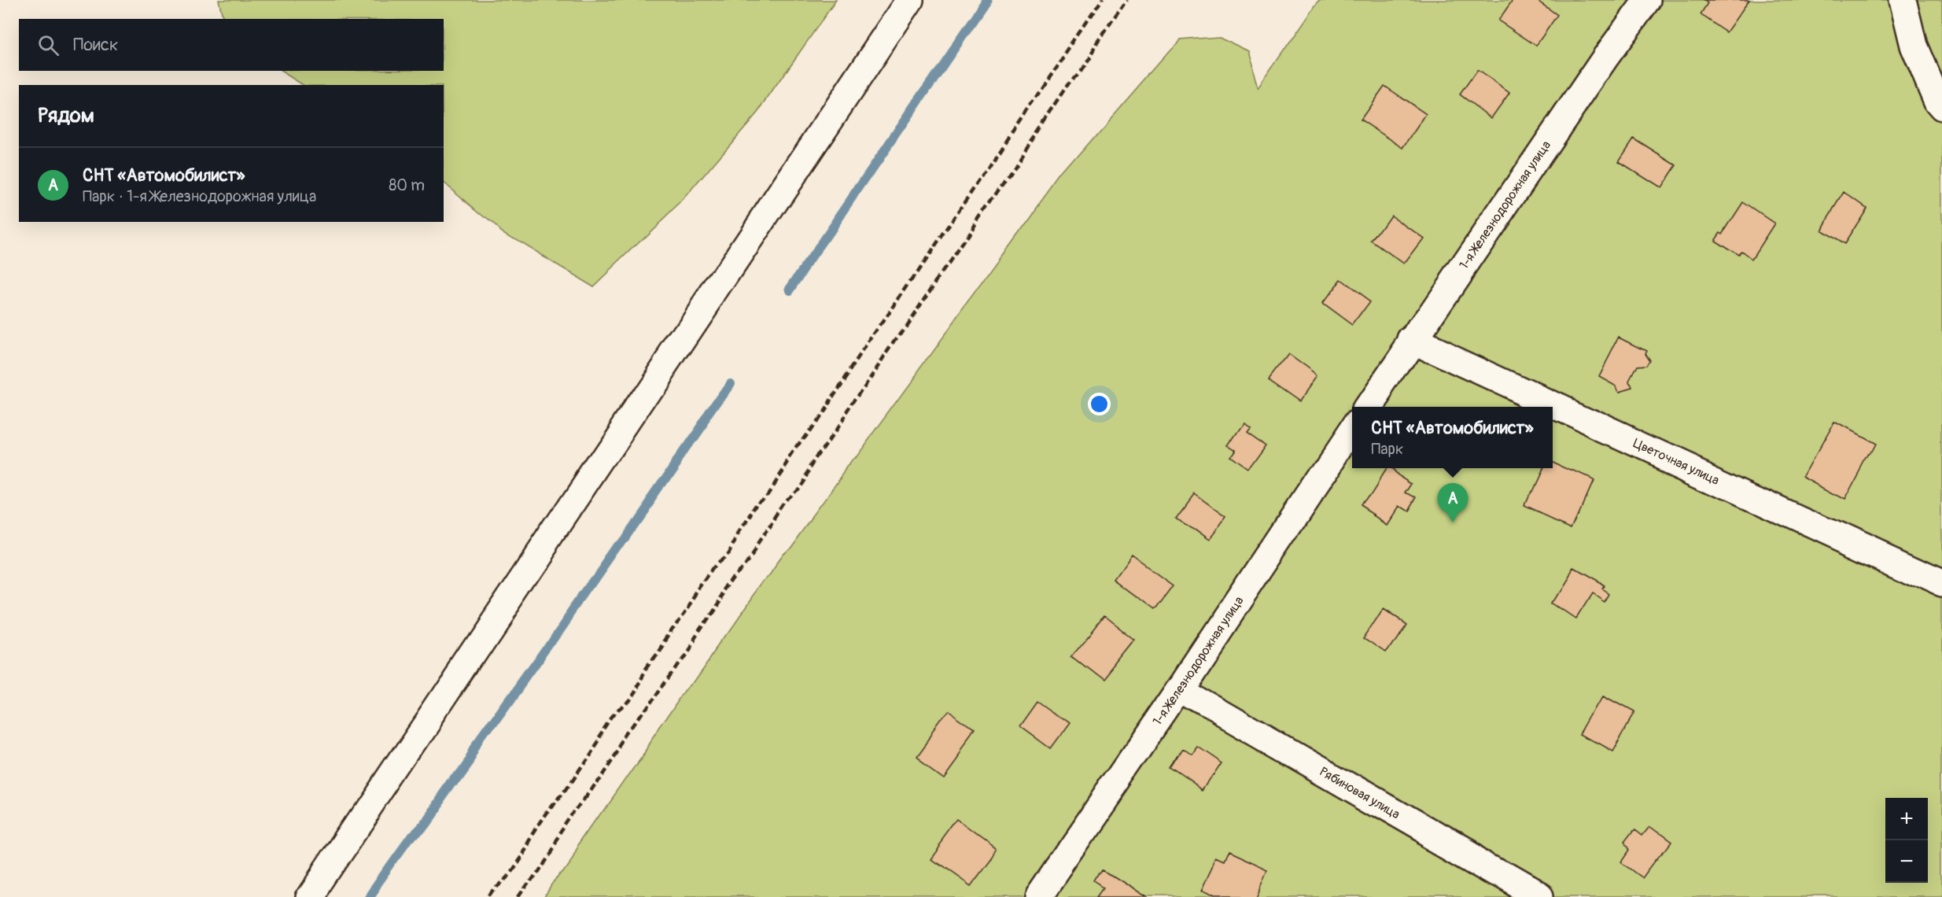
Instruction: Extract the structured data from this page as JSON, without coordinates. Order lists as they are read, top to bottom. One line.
{"streets":{"street":["1-я Железнодорожная улица","Цветочная улица","Рябиновая улица"]},"crossings":[["1-я Железнодорожная улица","Цветочная улица"],["1-я Железнодорожная улица","Рябиновая улица"]],"page":{"search":"Поиск","heading":"Рядом","list":[{"mark":"A","name":"СНТ «Автомобилист»","note":"Парк · 1-я Железнодорожная улица","value":"80 m"}],"popup":["СНТ «Автомобилист»","Парк"],"pins":"A","map_buttons":["+","−"]}}
